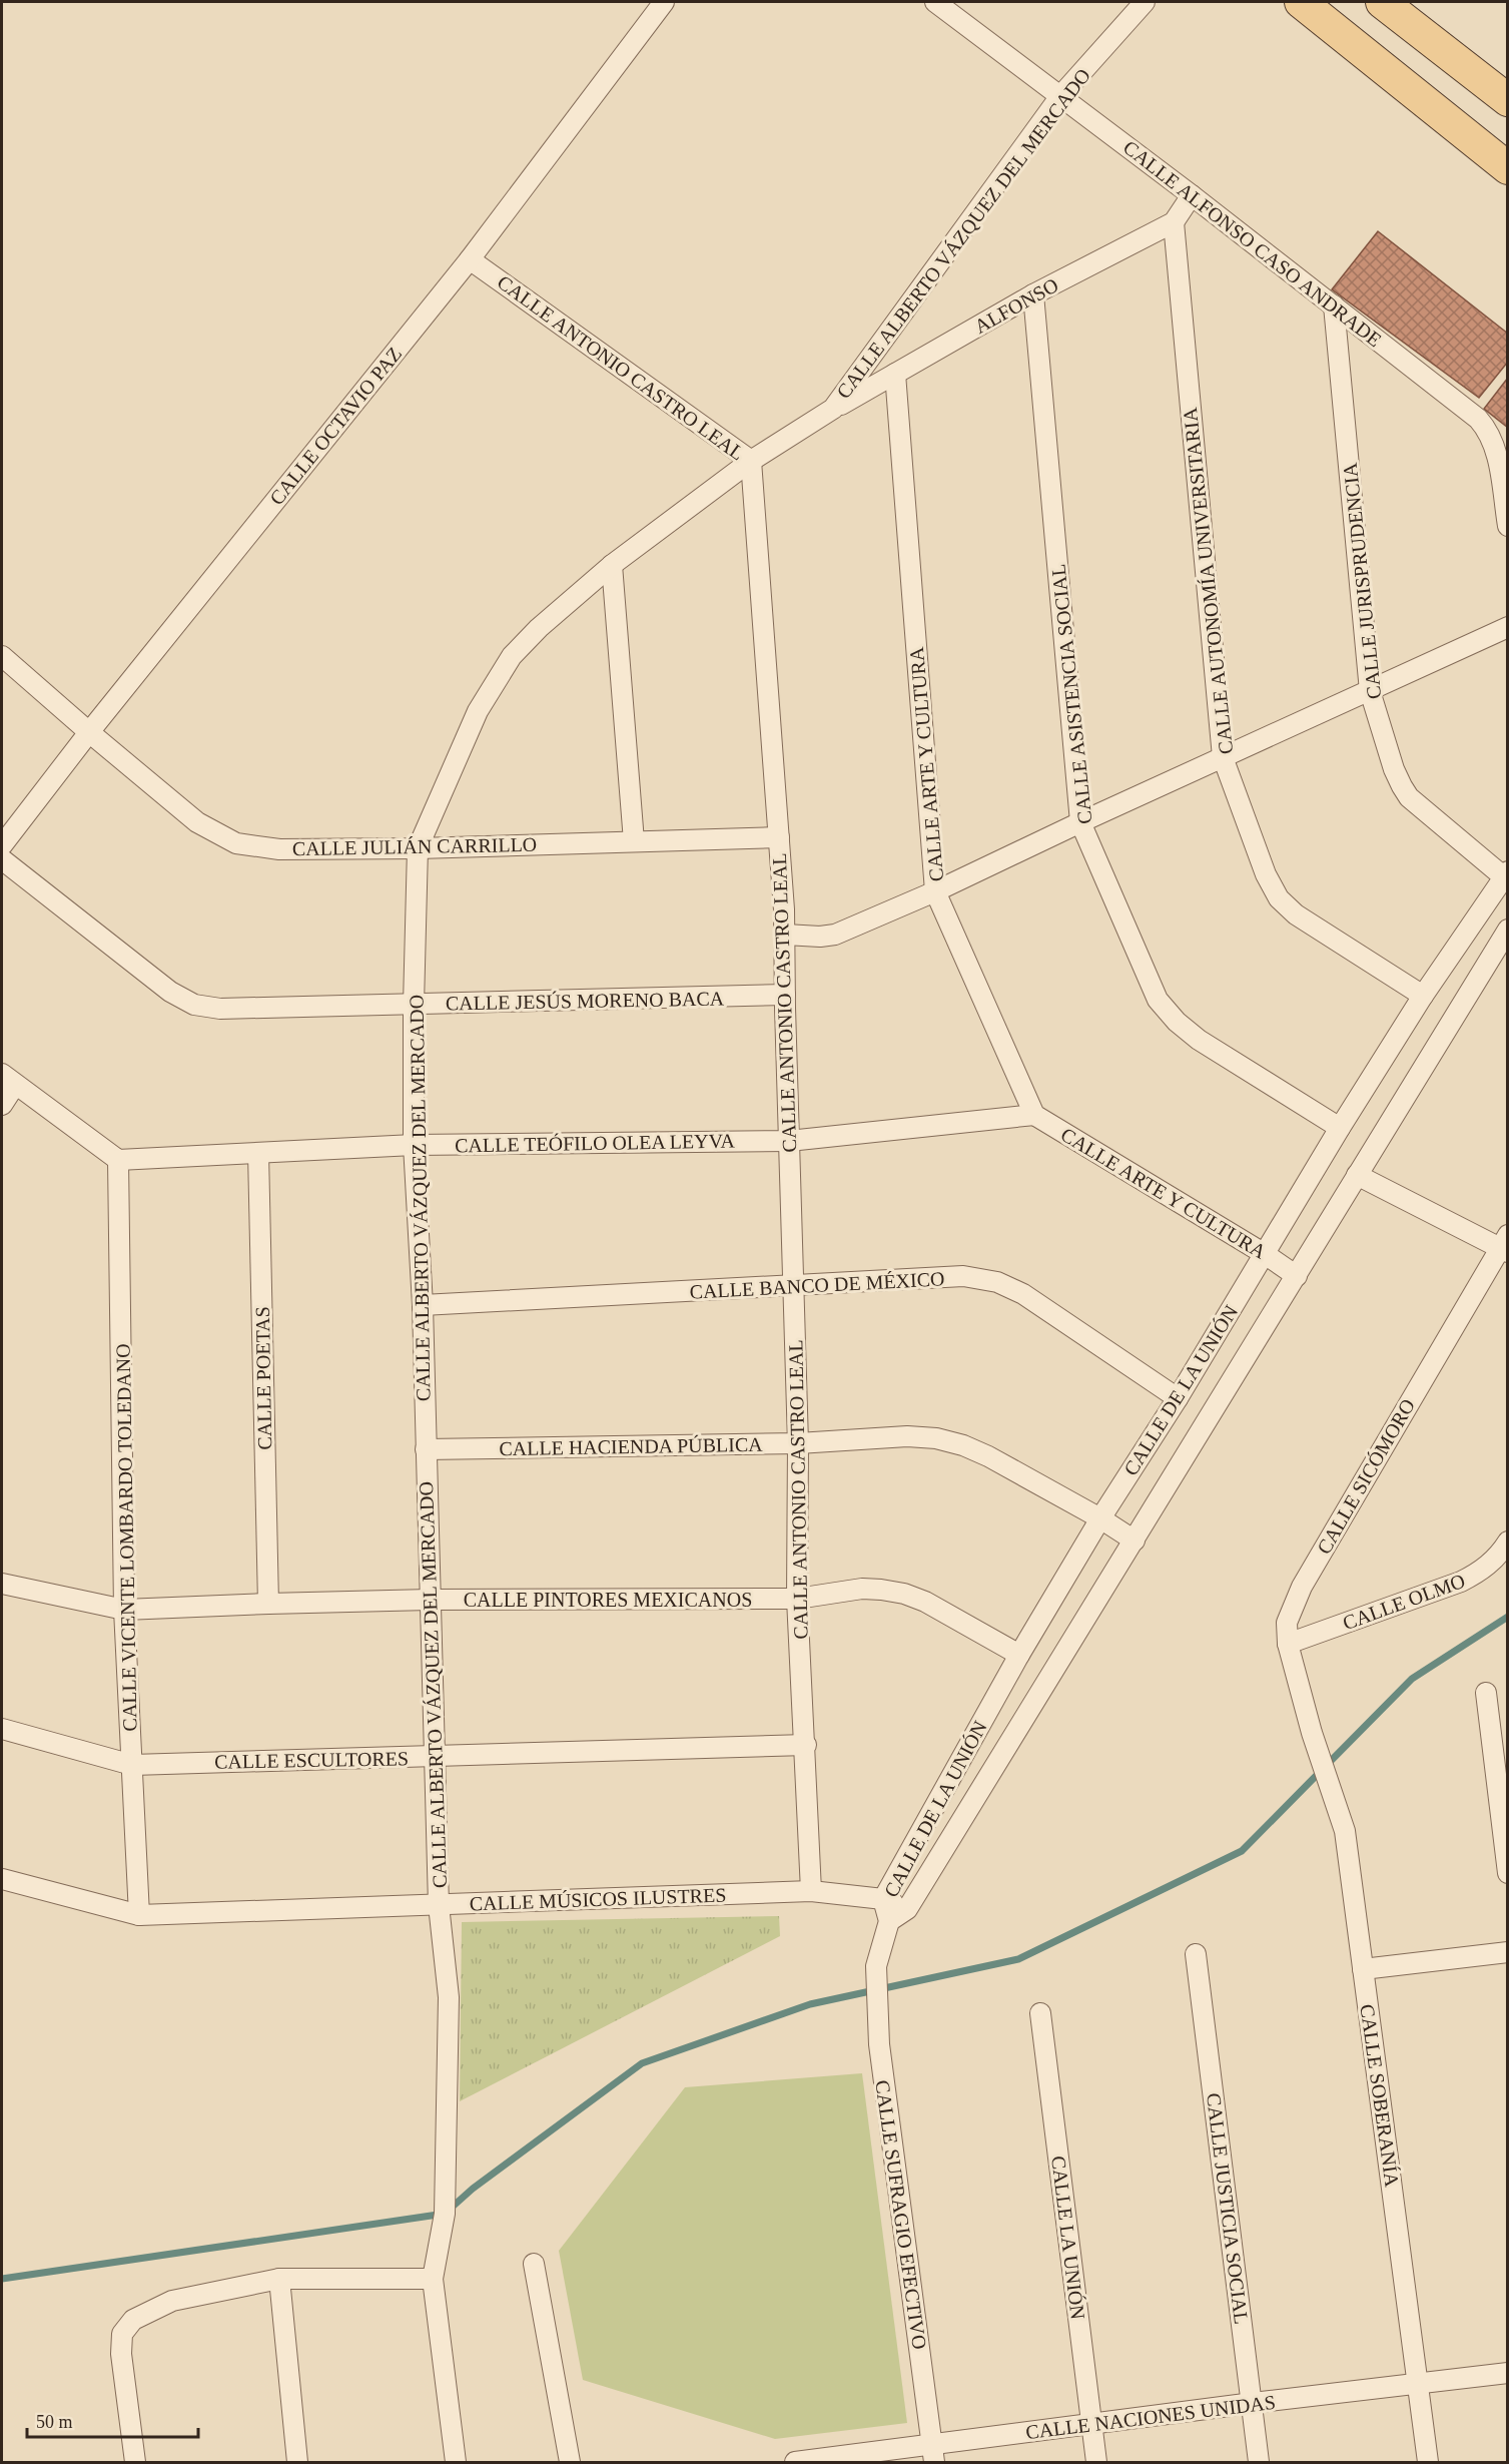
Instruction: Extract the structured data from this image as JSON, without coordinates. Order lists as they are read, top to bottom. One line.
{"streets":{"street":["CALLE ALBERTO VÁZQUEZ DEL MERCADO","CALLE ALFONSO CASO ANDRADE","ALFONSO","CALLE ANTONIO CASTRO LEAL","CALLE OCTAVIO PAZ","CALLE AUTONOMÍA UNIVERSITARIA","CALLE JURISPRUDENCIA","CALLE ASISTENCIA SOCIAL","CALLE ARTE Y CULTURA","CALLE JULIÁN CARRILLO","CALLE JESÚS MORENO BACA","CALLE TEÓFILO OLEA LEYVA","CALLE BANCO DE MÉXICO","CALLE POETAS","CALLE DE LA UNIÓN","CALLE HACIENDA PÚBLICA","CALLE SICÓMORO","CALLE VICENTE LOMBARDO TOLEDANO","CALLE PINTORES MEXICANOS","CALLE OLMO","CALLE ESCULTORES","CALLE MÚSICOS ILUSTRES","CALLE SOBERANÍA","CALLE JUSTICIA SOCIAL","CALLE SUFRAGIO EFECTIVO","CALLE LA UNIÓN","CALLE NACIONES UNIDAS"]},"crossings":[["CALLE ALBERTO VÁZQUEZ DEL MERCADO","CALLE ALFONSO CASO ANDRADE"],["CALLE ALBERTO VÁZQUEZ DEL MERCADO","ALFONSO"],["CALLE ALBERTO VÁZQUEZ DEL MERCADO","CALLE ANTONIO CASTRO LEAL"],["CALLE ALBERTO VÁZQUEZ DEL MERCADO","CALLE JULIÁN CARRILLO"],["CALLE ALBERTO VÁZQUEZ DEL MERCADO","CALLE JESÚS MORENO BACA"],["CALLE ALBERTO VÁZQUEZ DEL MERCADO","CALLE TEÓFILO OLEA LEYVA"],["CALLE ALBERTO VÁZQUEZ DEL MERCADO","CALLE BANCO DE MÉXICO"],["CALLE ALBERTO VÁZQUEZ DEL MERCADO","CALLE HACIENDA PÚBLICA"],["CALLE ALBERTO VÁZQUEZ DEL MERCADO","CALLE PINTORES MEXICANOS"],["CALLE ALBERTO VÁZQUEZ DEL MERCADO","CALLE ESCULTORES"],["CALLE ALBERTO VÁZQUEZ DEL MERCADO","CALLE MÚSICOS ILUSTRES"],["CALLE ALFONSO CASO ANDRADE","ALFONSO"],["CALLE ALFONSO CASO ANDRADE","CALLE JURISPRUDENCIA"],["ALFONSO","CALLE AUTONOMÍA UNIVERSITARIA"],["ALFONSO","CALLE ASISTENCIA SOCIAL"],["ALFONSO","CALLE ARTE Y CULTURA"],["CALLE ANTONIO CASTRO LEAL","CALLE OCTAVIO PAZ"],["CALLE ANTONIO CASTRO LEAL","CALLE JULIÁN CARRILLO"],["CALLE ANTONIO CASTRO LEAL","CALLE JESÚS MORENO BACA"],["CALLE ANTONIO CASTRO LEAL","CALLE TEÓFILO OLEA LEYVA"],["CALLE ANTONIO CASTRO LEAL","CALLE BANCO DE MÉXICO"],["CALLE ANTONIO CASTRO LEAL","CALLE HACIENDA PÚBLICA"],["CALLE ANTONIO CASTRO LEAL","CALLE PINTORES MEXICANOS"],["CALLE ANTONIO CASTRO LEAL","CALLE ESCULTORES"],["CALLE ANTONIO CASTRO LEAL","CALLE MÚSICOS ILUSTRES"],["CALLE OCTAVIO PAZ","CALLE JULIÁN CARRILLO"],["CALLE AUTONOMÍA UNIVERSITARIA","CALLE DE LA UNIÓN"],["CALLE JURISPRUDENCIA","CALLE DE LA UNIÓN"],["CALLE ASISTENCIA SOCIAL","CALLE DE LA UNIÓN"],["CALLE ARTE Y CULTURA","CALLE TEÓFILO OLEA LEYVA"],["CALLE ARTE Y CULTURA","CALLE DE LA UNIÓN"],["CALLE TEÓFILO OLEA LEYVA","CALLE POETAS"],["CALLE TEÓFILO OLEA LEYVA","CALLE VICENTE LOMBARDO TOLEDANO"],["CALLE BANCO DE MÉXICO","CALLE DE LA UNIÓN"],["CALLE POETAS","CALLE PINTORES MEXICANOS"],["CALLE DE LA UNIÓN","CALLE HACIENDA PÚBLICA"],["CALLE DE LA UNIÓN","CALLE PINTORES MEXICANOS"],["CALLE DE LA UNIÓN","CALLE MÚSICOS ILUSTRES"],["CALLE DE LA UNIÓN","CALLE SUFRAGIO EFECTIVO"],["CALLE SICÓMORO","CALLE OLMO"],["CALLE SICÓMORO","CALLE SOBERANÍA"],["CALLE VICENTE LOMBARDO TOLEDANO","CALLE PINTORES MEXICANOS"],["CALLE VICENTE LOMBARDO TOLEDANO","CALLE ESCULTORES"],["CALLE VICENTE LOMBARDO TOLEDANO","CALLE MÚSICOS ILUSTRES"],["CALLE SOBERANÍA","CALLE NACIONES UNIDAS"],["CALLE JUSTICIA SOCIAL","CALLE NACIONES UNIDAS"],["CALLE SUFRAGIO EFECTIVO","CALLE NACIONES UNIDAS"],["CALLE LA UNIÓN","CALLE NACIONES UNIDAS"]],"scale_bar":"50 m"}
